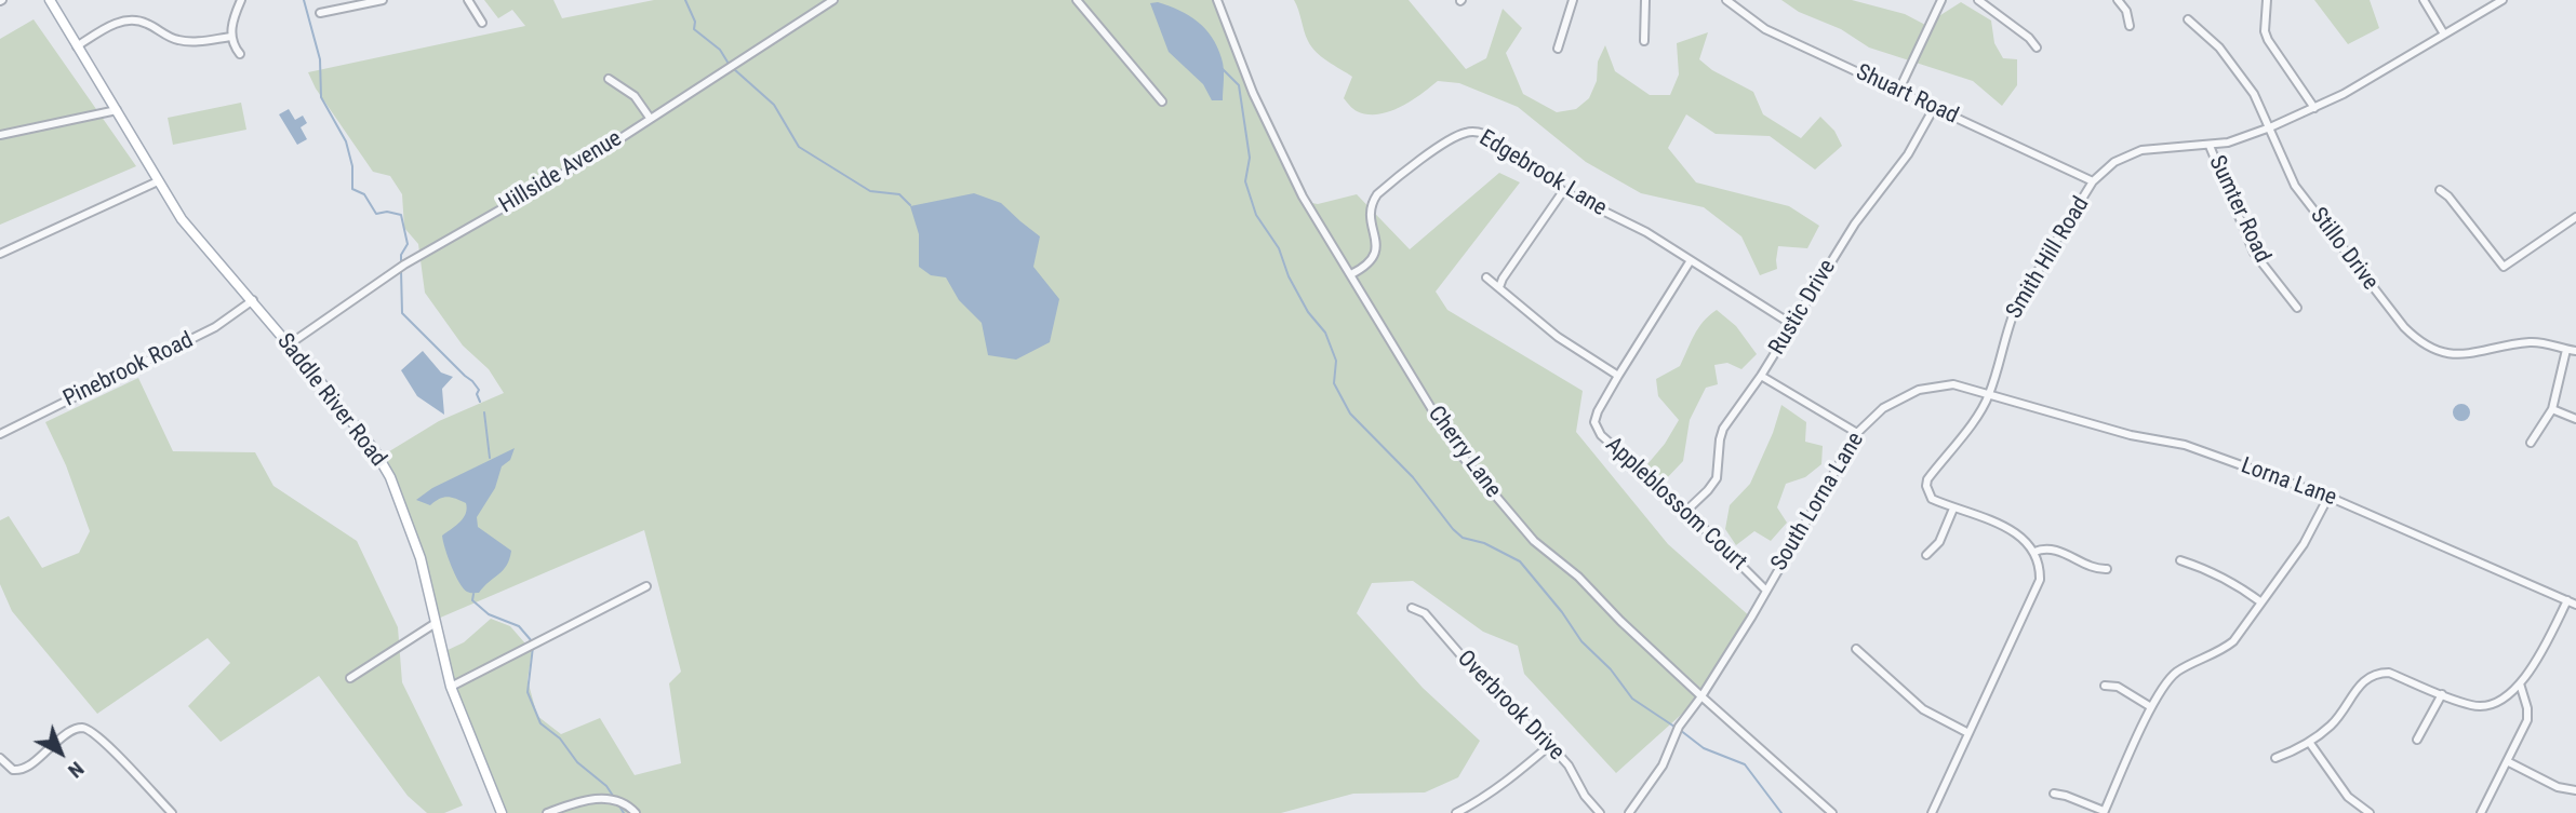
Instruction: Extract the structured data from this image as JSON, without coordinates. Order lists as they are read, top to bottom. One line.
{"streets":{"main road":["Saddle River Road"],"street":["Shuart Road","Hillside Avenue","Edgebrook Lane","Sumter Road","Stillo Drive","Smith Hill Road","Rustic Drive","Pinebrook Road","Cherry Lane","Lorna Lane","South Lorna Lane","Appleblossom Court","Overbrook Drive"]},"crossings":[["Shuart Road","Smith Hill Road"],["Shuart Road","Rustic Drive"],["Hillside Avenue","Saddle River Road"],["Edgebrook Lane","Rustic Drive"],["Edgebrook Lane","Cherry Lane"],["Edgebrook Lane","Appleblossom Court"],["Sumter Road","Smith Hill Road"],["Stillo Drive","Smith Hill Road"],["Smith Hill Road","Lorna Lane"],["Smith Hill Road","South Lorna Lane"],["Rustic Drive","Appleblossom Court"],["Pinebrook Road","Saddle River Road"],["Cherry Lane","South Lorna Lane"],["Lorna Lane","South Lorna Lane"],["South Lorna Lane","Appleblossom Court"]],"north":"bottom right"}
